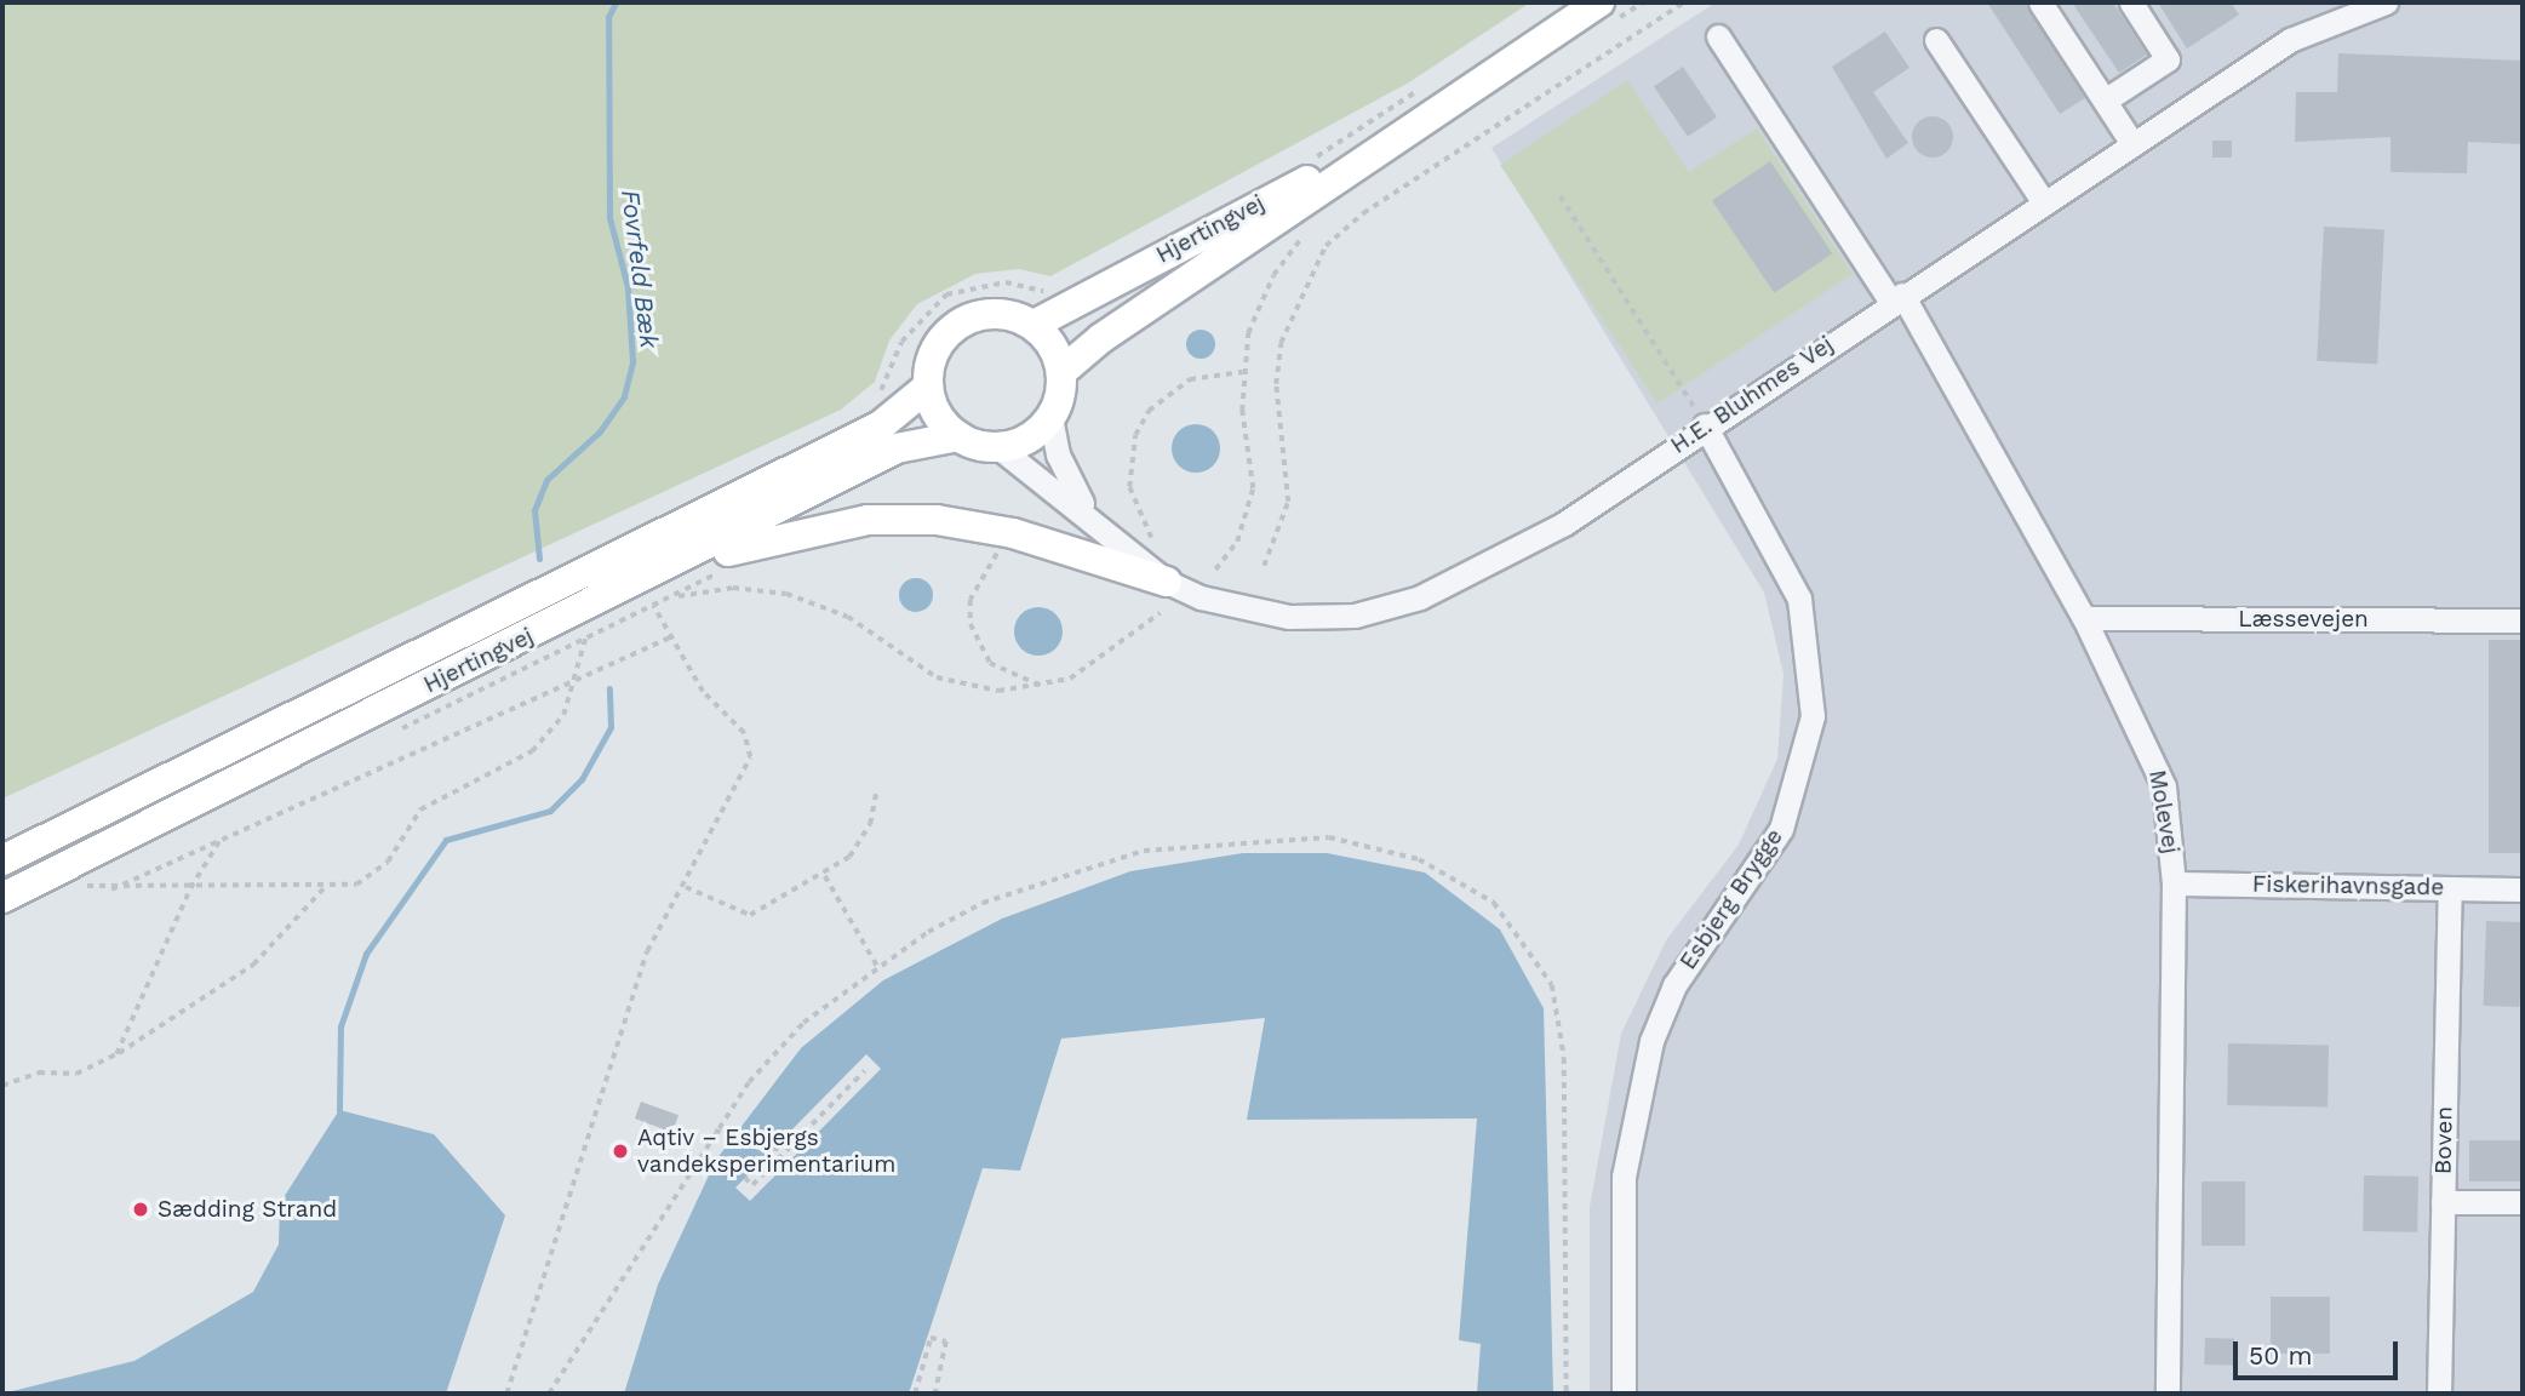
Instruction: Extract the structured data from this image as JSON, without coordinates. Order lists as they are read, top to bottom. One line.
{"streets":{"main road":["Hjertingvej"],"street":["H.E. Bluhmes Vej","Læssevejen","Molevej","Fiskerihavnsgade","Esbjerg Brygge","Boven"]},"crossings":[["Hjertingvej","H.E. Bluhmes Vej"],["H.E. Bluhmes Vej","Molevej"],["H.E. Bluhmes Vej","Esbjerg Brygge"],["Læssevejen","Molevej"],["Molevej","Fiskerihavnsgade"],["Fiskerihavnsgade","Boven"]],"water":["Fovrfeld Bæk"],"places":["Aqtiv – Esbjergs vandeksperimentarium","Sædding Strand"],"scale_bar":"50 m"}
